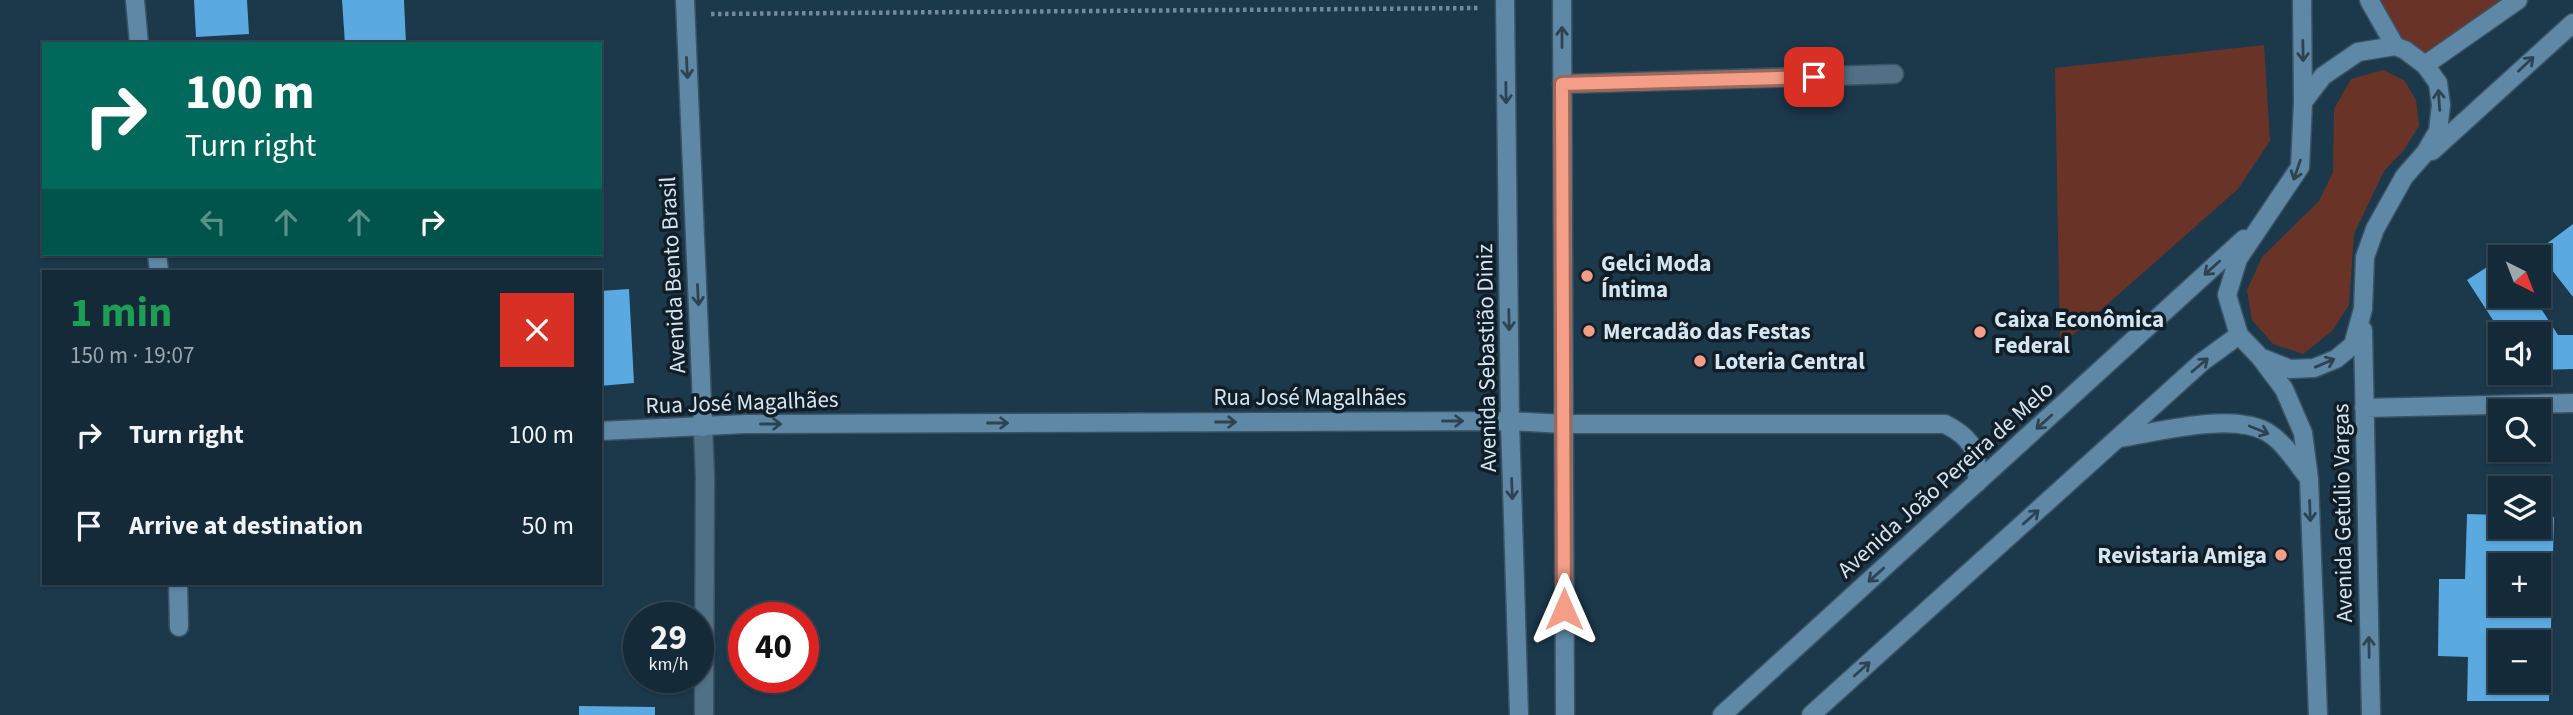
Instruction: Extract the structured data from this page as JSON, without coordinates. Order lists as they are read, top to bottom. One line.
{"streets":{"street":["Avenida Bento Brasil","Avenida Sebastião Diniz","Rua José Magalhães","Avenida João Pereira de Melo","Avenida Getúlio Vargas"]},"crossings":[["Avenida Bento Brasil","Rua José Magalhães"],["Avenida Sebastião Diniz","Rua José Magalhães"],["Rua José Magalhães","Avenida João Pereira de Melo"]],"one_way":["Avenida Bento Brasil","Rua José Magalhães"],"places":["Gelci Moda Íntima","Mercadão das Festas","Caixa Econômica Federal","Loteria Central","Revistaria Amiga"],"north":"bottom right","page":{"turn":["100 m","Turn right"],"map_buttons":["+","−"],"heading":["1 min","150 m · 19:07"],"list":[{"name":"Turn right","value":"100 m"},{"name":"Arrive at destination","value":"50 m"}],"speed":"29 km/h","limit":"40"}}
